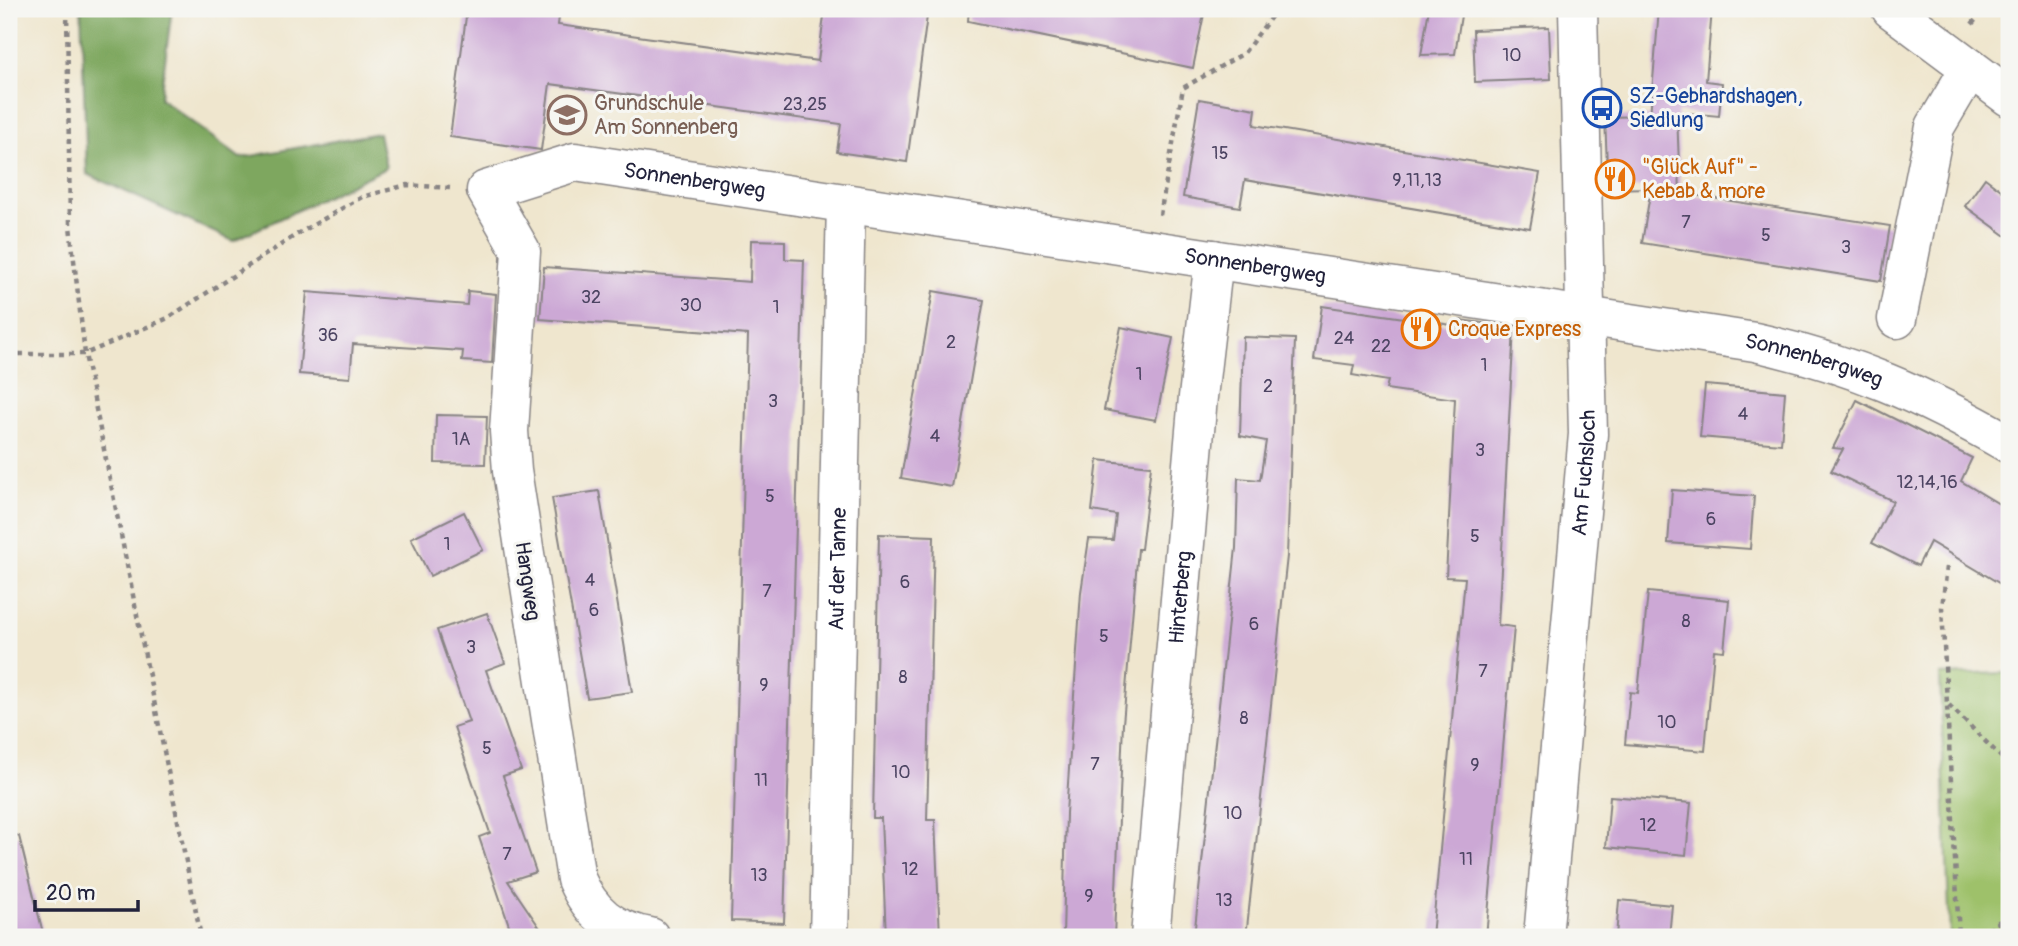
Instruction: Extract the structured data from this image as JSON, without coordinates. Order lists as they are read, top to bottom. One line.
{"streets":{"street":["Sonnenbergweg","Am Fuchsloch","Auf der Tanne","Hangweg","Hinterberg"]},"crossings":[["Sonnenbergweg","Am Fuchsloch"],["Sonnenbergweg","Auf der Tanne"],["Sonnenbergweg","Hangweg"],["Sonnenbergweg","Hinterberg"]],"places":{"bus stop":["SZ-Gebhardshagen, Siedlung"],"school or university":["Grundschule Am Sonnenberg"],"restaurant":["\"Glück Auf\" - Kebab & more","Croque Express"]},"house_numbers":["10","23,25","15","9,11,13","7","5","3","32","30","1","36","24","2","22","1","1","2","3","4","4","1A","3","12,14,16","5","6","5","1","4","6","7","6","8","6","5","3","7","8","9","8","10","5","7","9","10","11","10","12","7","11","12","13","9","13"],"scale_bar":"20 m"}
